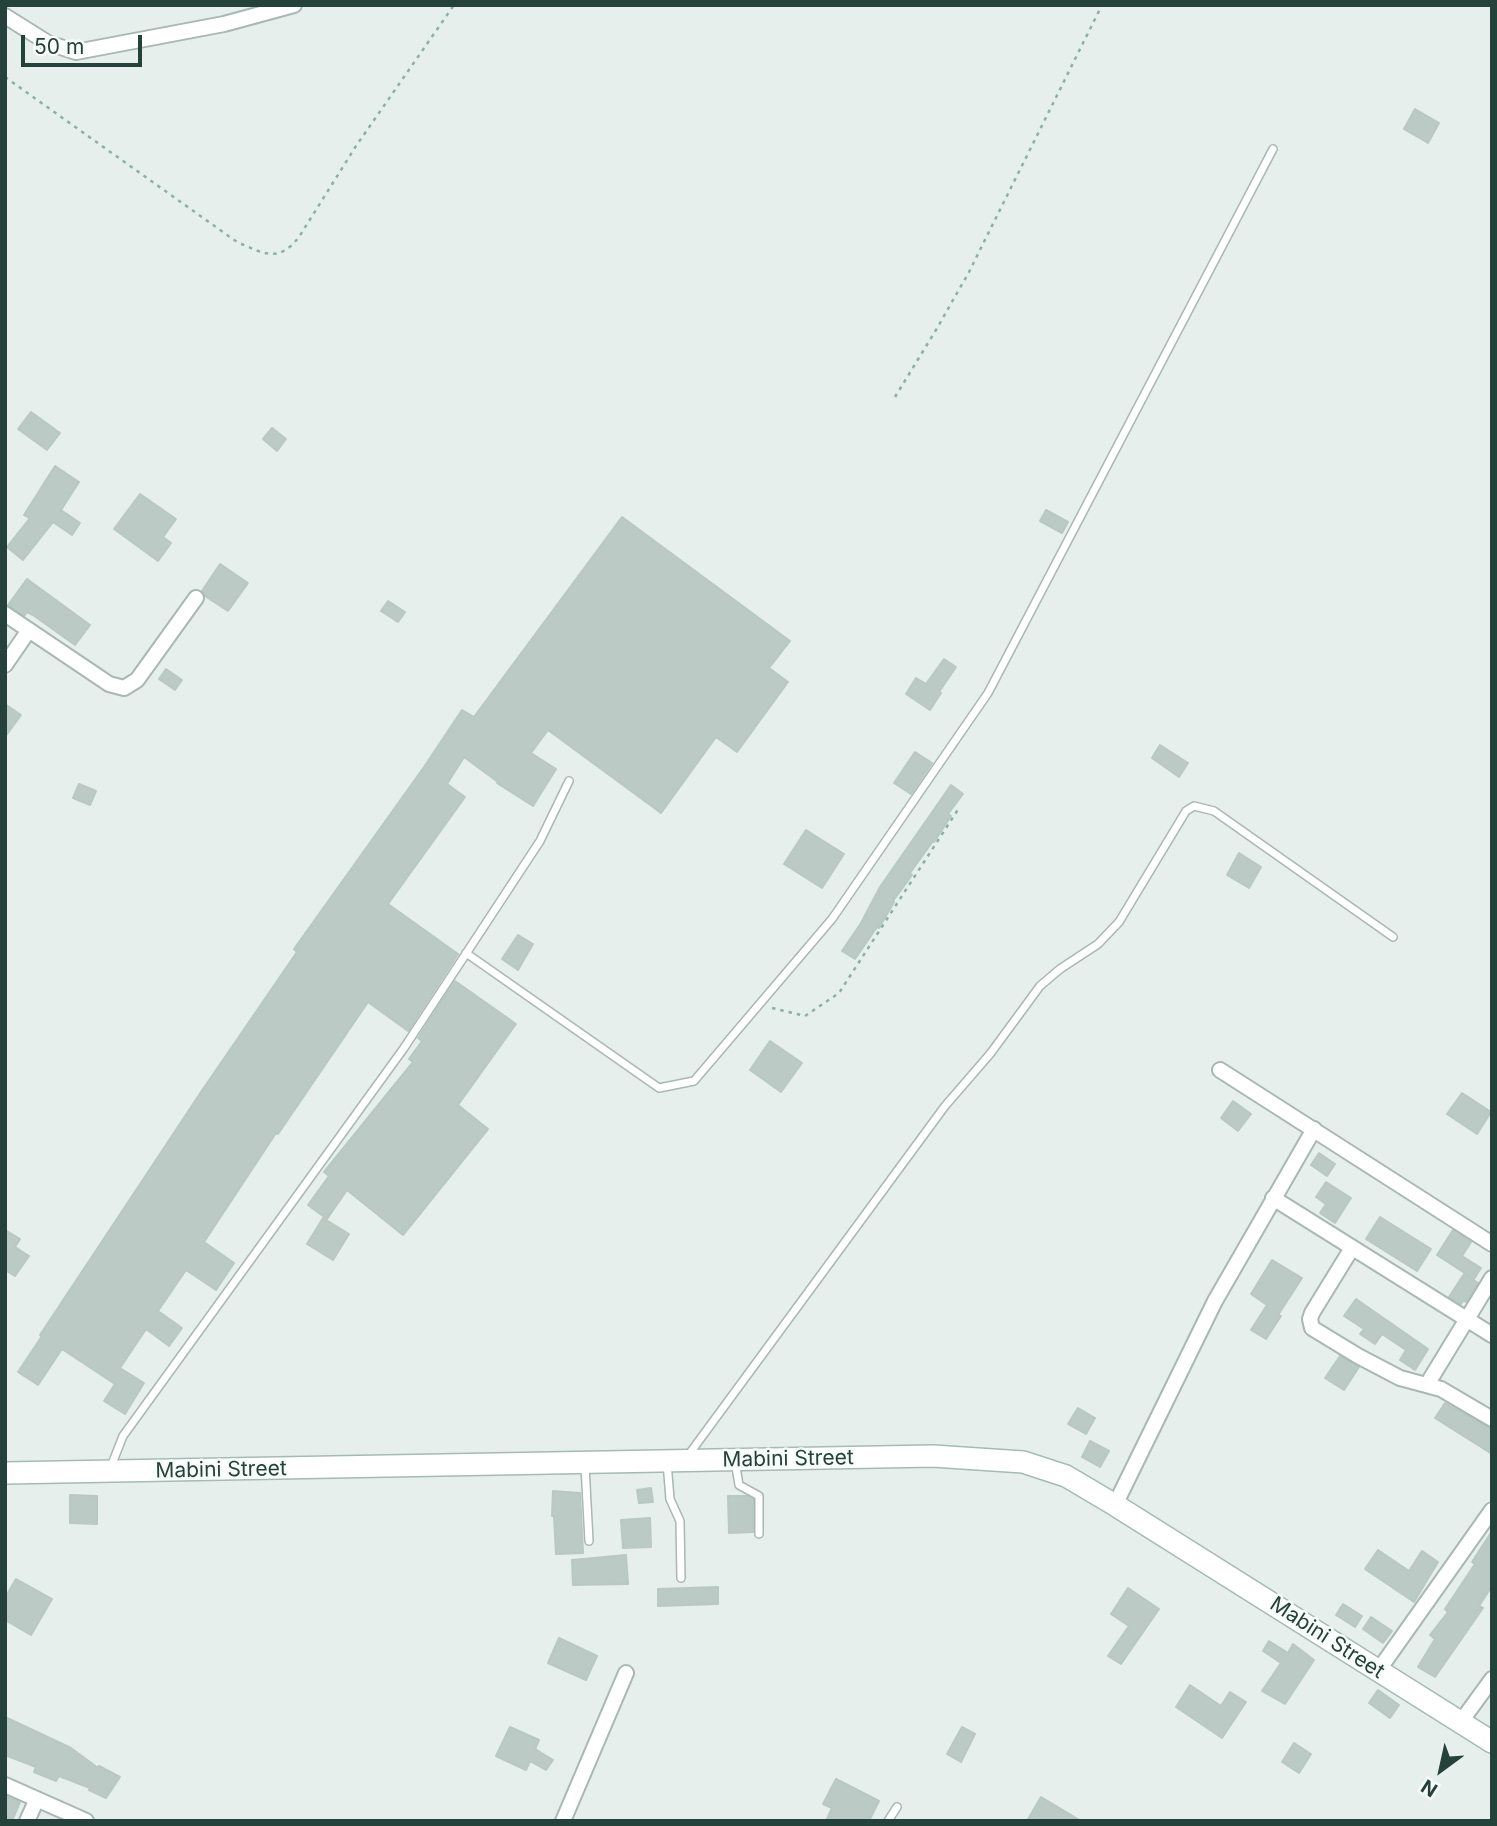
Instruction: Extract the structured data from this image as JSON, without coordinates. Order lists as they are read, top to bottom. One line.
{"streets":{"main road":["Mabini Street"]},"scale_bar":"50 m","north":"bottom left"}
